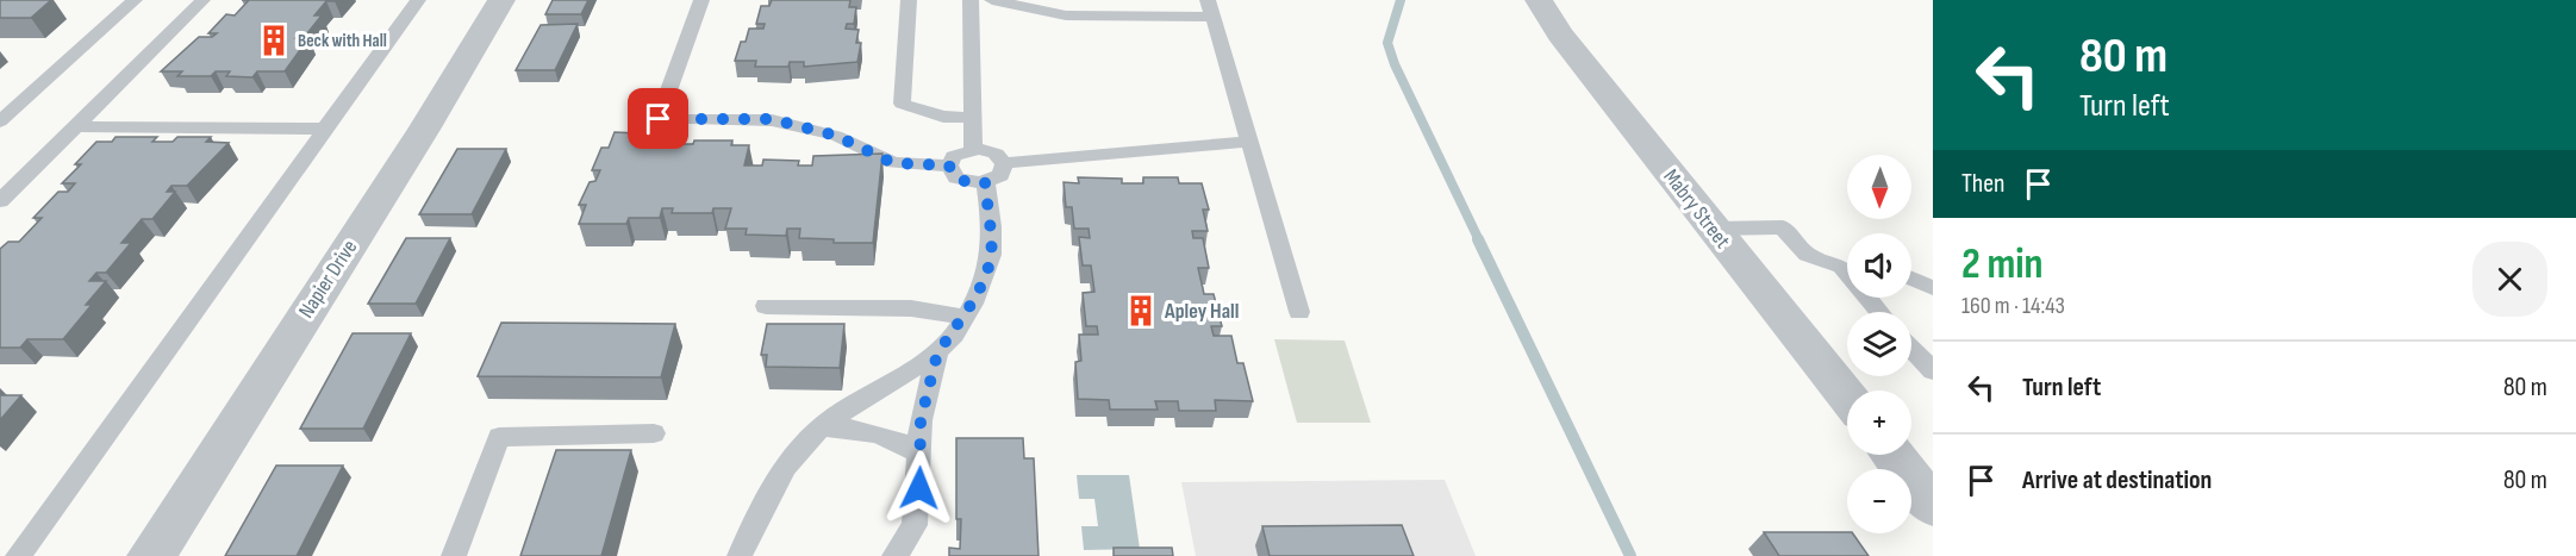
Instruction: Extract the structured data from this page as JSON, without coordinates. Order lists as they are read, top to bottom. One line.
{"streets":{"street":["Mabry Street","Napier Drive"]},"places":{"building":["Beck with Hall","Apley Hall"]},"north":"bottom","page":{"turn":["80 m","Turn left"],"then":"Then","map_buttons":["+","−"],"heading":["2 min","160 m · 14:43"],"list":[{"name":"Turn left","value":"80 m"},{"name":"Arrive at destination","value":"80 m"}]}}
